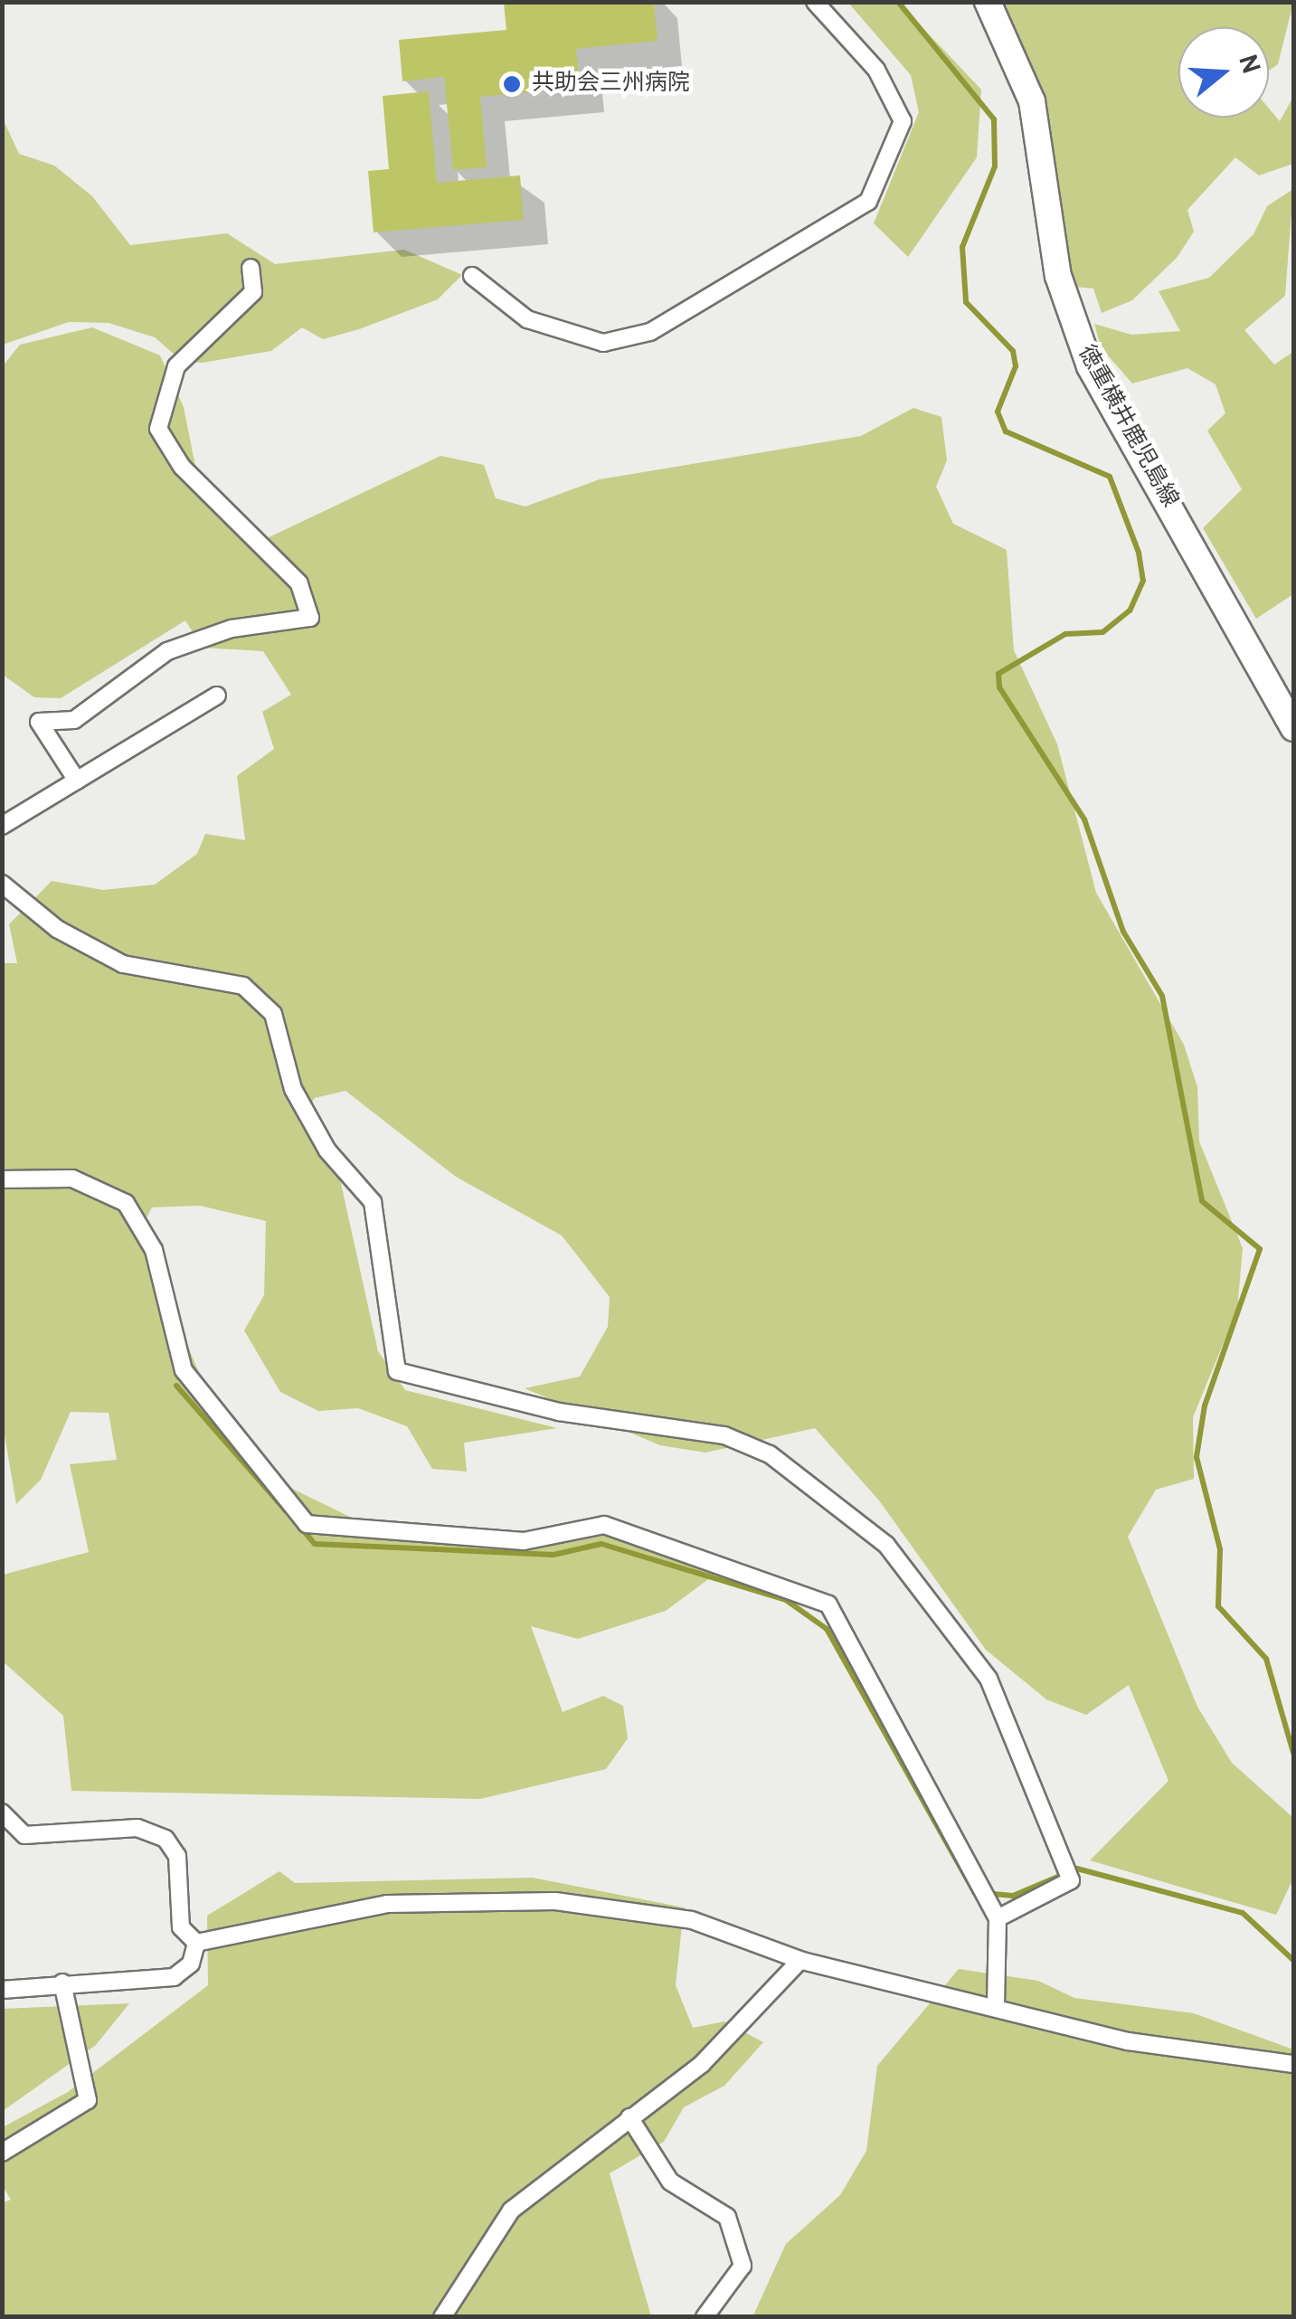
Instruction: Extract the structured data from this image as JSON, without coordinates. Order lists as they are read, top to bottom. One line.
{"streets":{"main road":["徳重横井鹿児島線"]},"places":["共助会三州病院"],"north":"right"}
